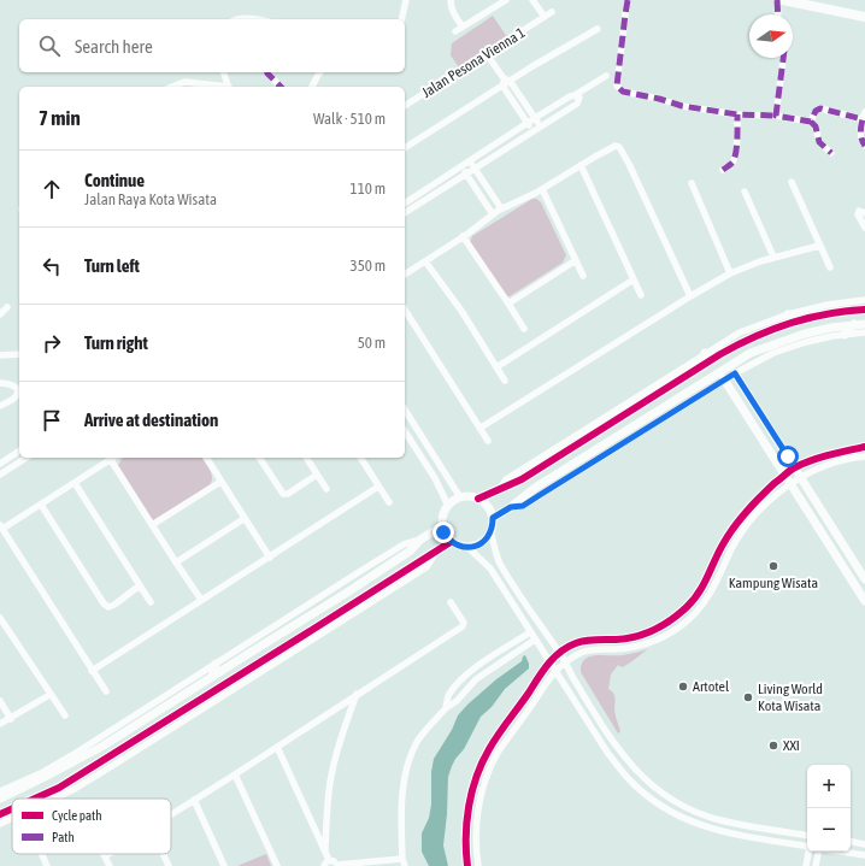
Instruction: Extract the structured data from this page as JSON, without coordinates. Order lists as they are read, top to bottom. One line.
{"streets":{"street":["Jalan Pesona Vienna 1"]},"places":["Kampung Wisata","Artotel","Living World Kota Wisata","XXI"],"legend":["Cycle path","Path"],"north":"right","page":{"search":"Search here","heading":["7 min","Walk · 510 m"],"list":[["Continue","Jalan Raya Kota Wisata","110 m"],["Turn left","350 m"],["Turn right","50 m"],"Arrive at destination"],"map_buttons":["+","−"]}}
